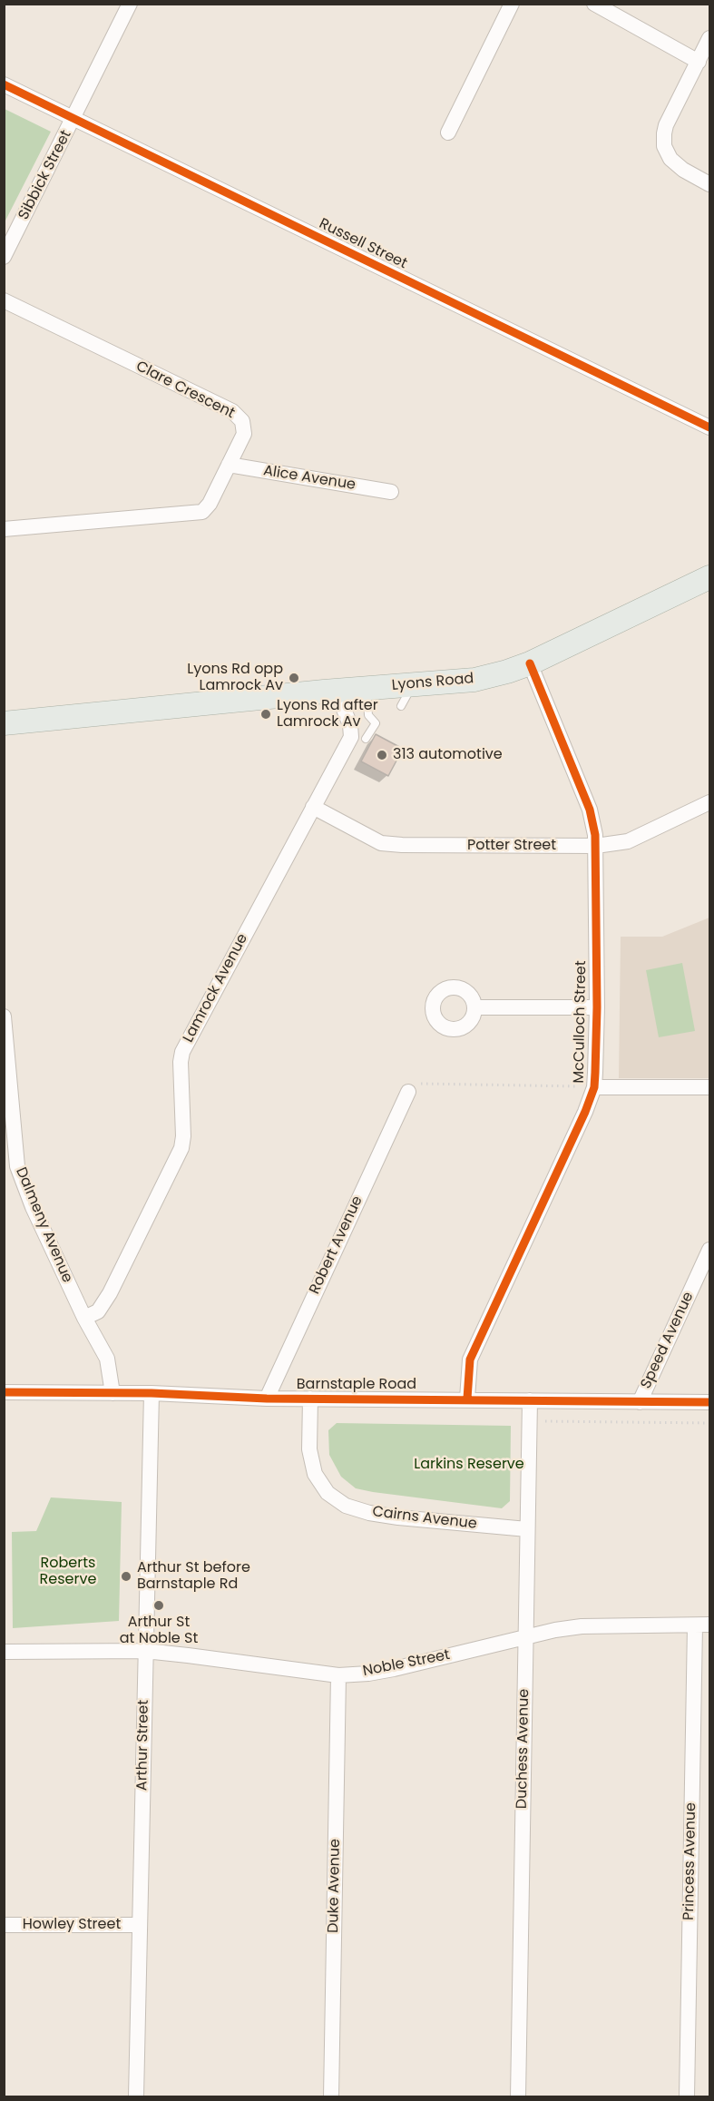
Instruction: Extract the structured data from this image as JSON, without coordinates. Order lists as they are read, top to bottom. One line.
{"streets":{"main road":["Lyons Road"],"street":["Sibbick Street","Russell Street","Clare Crescent","Alice Avenue","Potter Street","Lamrock Avenue","McCulloch Street","Dalmeny Avenue","Robert Avenue","Speed Avenue","Barnstaple Road","Cairns Avenue","Noble Street","Arthur Street","Duchess Avenue","Princess Avenue","Duke Avenue","Howley Street"]},"crossings":[["Sibbick Street","Russell Street"],["Clare Crescent","Alice Avenue"],["Lyons Road","Lamrock Avenue"],["Lyons Road","McCulloch Street"],["Potter Street","Lamrock Avenue"],["Potter Street","McCulloch Street"],["Lamrock Avenue","Dalmeny Avenue"],["McCulloch Street","Barnstaple Road"],["Dalmeny Avenue","Barnstaple Road"],["Robert Avenue","Barnstaple Road"],["Speed Avenue","Barnstaple Road"],["Barnstaple Road","Cairns Avenue"],["Barnstaple Road","Arthur Street"],["Barnstaple Road","Duchess Avenue"],["Cairns Avenue","Duchess Avenue"],["Noble Street","Arthur Street"],["Noble Street","Duchess Avenue"],["Noble Street","Princess Avenue"],["Noble Street","Duke Avenue"],["Arthur Street","Howley Street"]],"parks":["Larkins Reserve","Roberts Reserve"],"places":["Lyons Rd opp Lamrock Av","Lyons Rd after Lamrock Av","313 automotive","Arthur St before Barnstaple Rd","Arthur St at Noble St"]}
